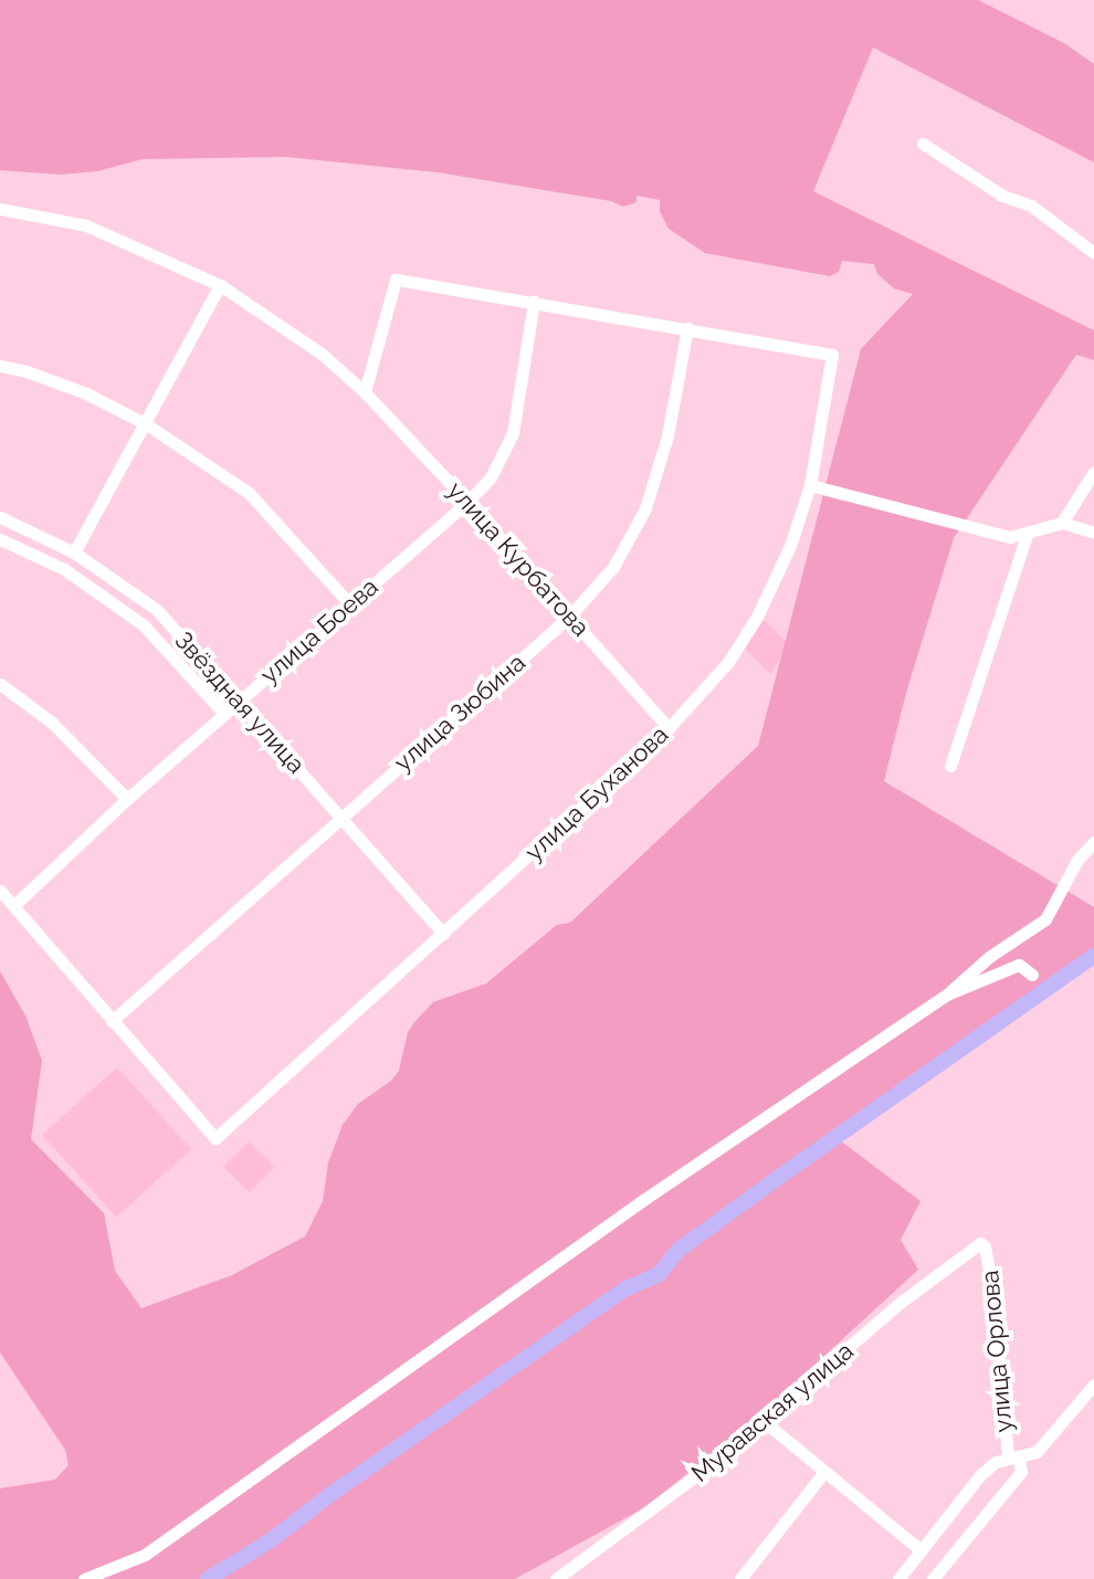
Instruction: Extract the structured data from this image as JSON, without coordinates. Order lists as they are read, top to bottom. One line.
{"streets":{"street":["улица Курбатова","улица Боева","Звёздная улица","улица Зюбина","улица Буханова","улица Орлова","Муравская улица"]},"crossings":[["улица Курбатова","улица Боева"],["улица Курбатова","улица Зюбина"],["улица Курбатова","улица Буханова"],["улица Боева","Звёздная улица"],["Звёздная улица","улица Зюбина"],["Звёздная улица","улица Буханова"],["улица Зюбина","улица Буханова"],["улица Орлова","Муравская улица"]]}
